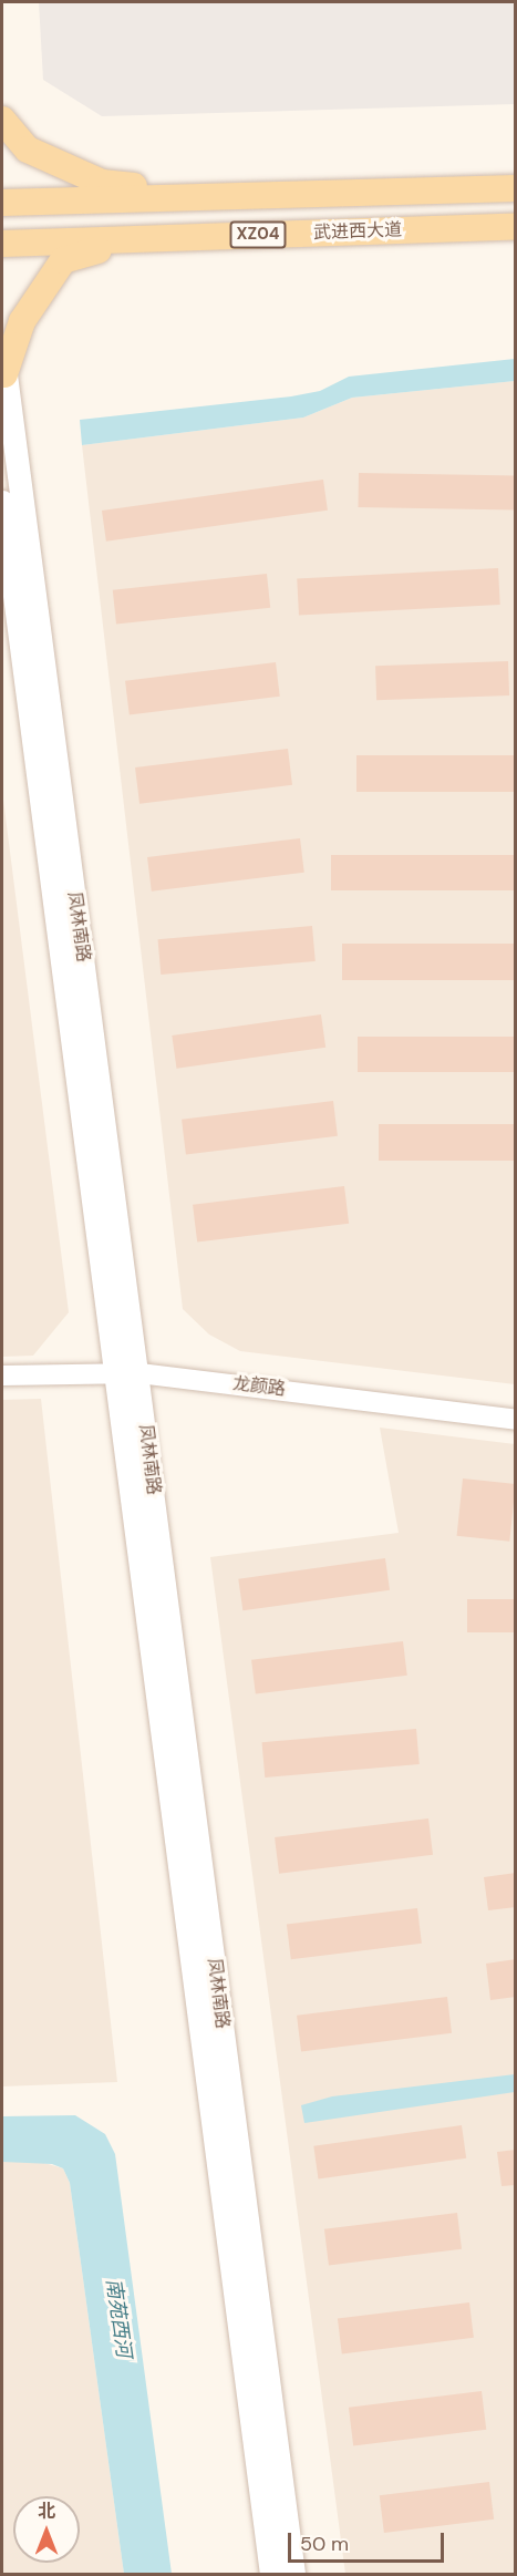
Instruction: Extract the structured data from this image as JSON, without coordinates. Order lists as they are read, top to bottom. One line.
{"streets":{"main road":["武进西大道","XZ04","凤林南路"],"street":["龙颜路"]},"crossings":[["凤林南路","龙颜路"]],"water":["南苑西河"],"scale_bar":"50 m","north":"top"}
